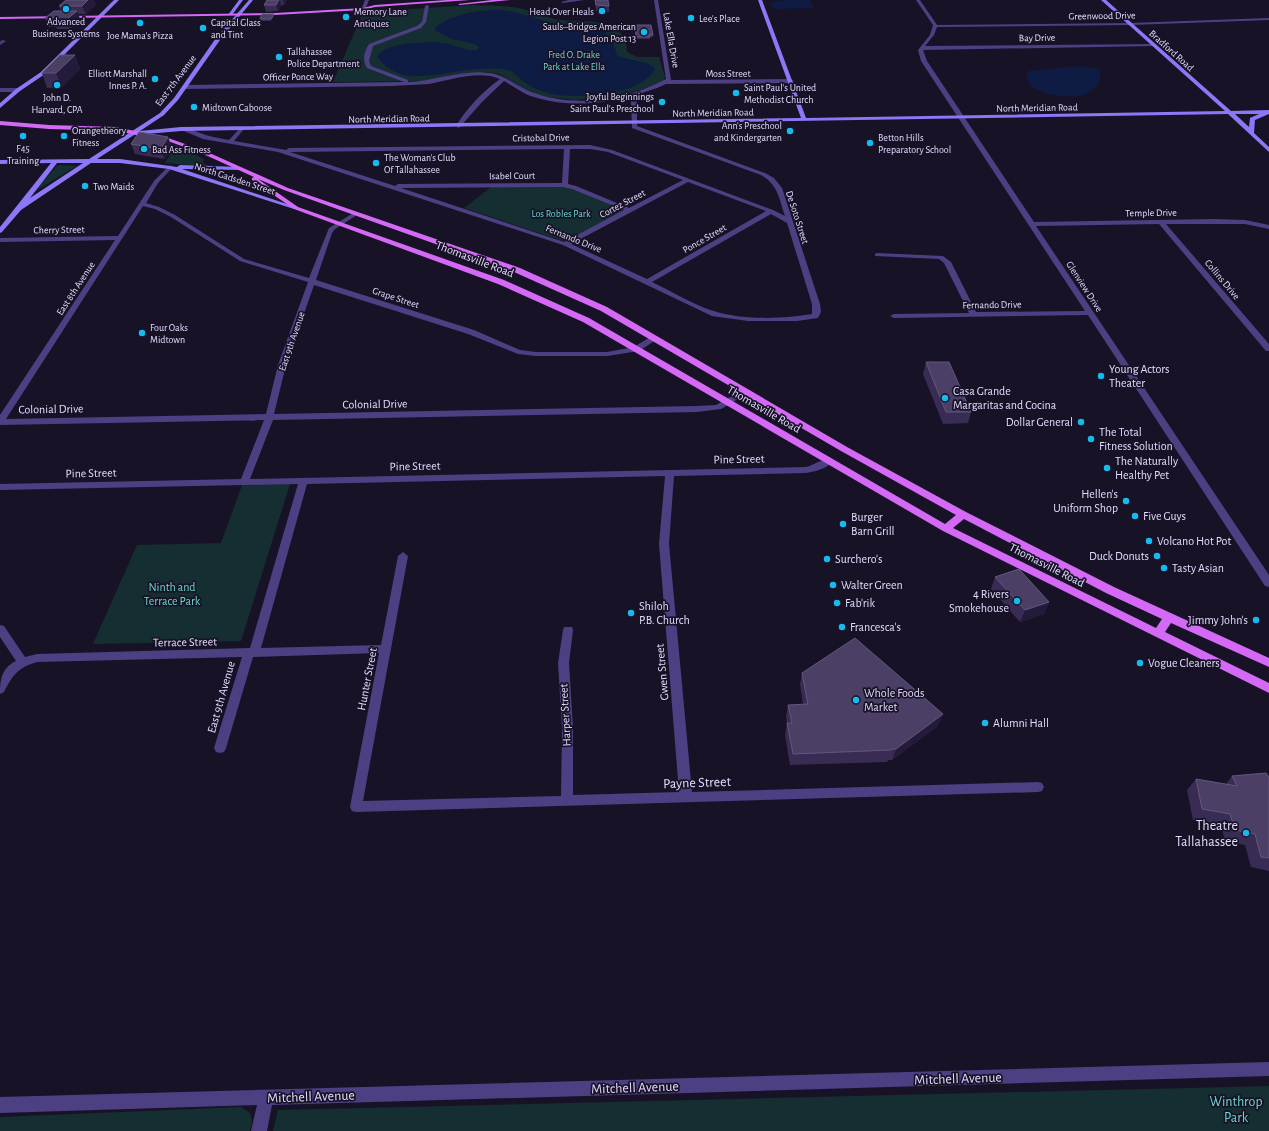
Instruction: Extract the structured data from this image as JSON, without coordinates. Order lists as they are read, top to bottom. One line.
{"streets":{"main road":["Thomasville Road"],"street":["Greenwood Drive","Bay Drive","Lake Ella Drive","Bradford Road","Moss Street","Officer Ponce Way","East 7th Avenue","North Meridian Road","Cristobal Drive","Isabel Court","North Gadsden Street","Cortez Street","Temple Drive","De Soto Street","Cherry Street","Fernando Drive","Ponce Street","Collins Drive","Glenview Drive","East 8th Avenue","Grape Street","East 9th Avenue","Colonial Drive","Pine Street","Terrace Street","Gwen Street","Hunter Street","Harper Street","Payne Street","Mitchell Avenue"]},"crossings":[["Greenwood Drive","Bradford Road"],["Bay Drive","Bradford Road"],["Bay Drive","Glenview Drive"],["Lake Ella Drive","Moss Street"],["Lake Ella Drive","Officer Ponce Way"],["Bradford Road","North Meridian Road"],["Officer Ponce Way","East 7th Avenue"],["East 7th Avenue","North Meridian Road"],["East 7th Avenue","North Gadsden Street"],["East 7th Avenue","Thomasville Road"],["North Meridian Road","De Soto Street"],["North Meridian Road","Fernando Drive"],["North Meridian Road","Thomasville Road"],["North Meridian Road","Glenview Drive"],["Cristobal Drive","Cortez Street"],["Cristobal Drive","De Soto Street"],["Cristobal Drive","Fernando Drive"],["Cristobal Drive","Ponce Street"],["Isabel Court","Cortez Street"],["Isabel Court","Fernando Drive"],["North Gadsden Street","Thomasville Road"],["North Gadsden Street","East 8th Avenue"],["Cortez Street","Fernando Drive"],["Temple Drive","Collins Drive"],["Temple Drive","Glenview Drive"],["De Soto Street","Fernando Drive"],["Cherry Street","East 8th Avenue"],["Fernando Drive","Ponce Street"],["Fernando Drive","Glenview Drive"],["Thomasville Road","Grape Street"],["Thomasville Road","East 9th Avenue"],["Thomasville Road","Colonial Drive"],["Thomasville Road","Pine Street"],["East 8th Avenue","Grape Street"],["East 8th Avenue","Colonial Drive"],["Grape Street","East 9th Avenue"],["East 9th Avenue","Colonial Drive"],["East 9th Avenue","Pine Street"],["East 9th Avenue","Terrace Street"],["Pine Street","Gwen Street"],["Terrace Street","Hunter Street"],["Gwen Street","Payne Street"],["Hunter Street","Payne Street"],["Harper Street","Payne Street"]],"parks":["Fred O. Drake Park at Lake Ella","Los Robles Park","Ninth and Terrace Park","Winthrop Park"],"places":["Advanced Business Systems","Head Over Heals","Memory Lane Antiques","Lee's Place","Joe Mama's Pizza","Capital Glass and Tint","Sauls–Bridges American Legion Post 13","Tallahassee Police Department","Elliott Marshall Innes P. A.","John D. Harvard, CPA","Saint Paul's United Methodist Church","Joyful Beginnings Saint Paul's Preschool","Midtown Caboose","Ann's Preschool and Kindergarten","F45 Training","Orangetheory Fitness","Betton Hills Preparatory School","Bad Ass Fitness","The Woman's Club Of Tallahassee","Two Maids","Four Oaks Midtown","Young Actors Theater","Casa Grande Margaritas and Cocina","Dollar General","The Total Fitness Solution","The Naturally Healthy Pet","Hellen's Uniform Shop","Five Guys","Burger Barn Grill","Volcano Hot Pot","Duck Donuts","Surchero's","Tasty Asian","Walter Green","4 Rivers Smokehouse","Fab'rik","Shiloh P.B. Church","Jimmy John's","Francesca's","Vogue Cleaners","Whole Foods Market","Alumni Hall","Theatre Tallahassee"]}
